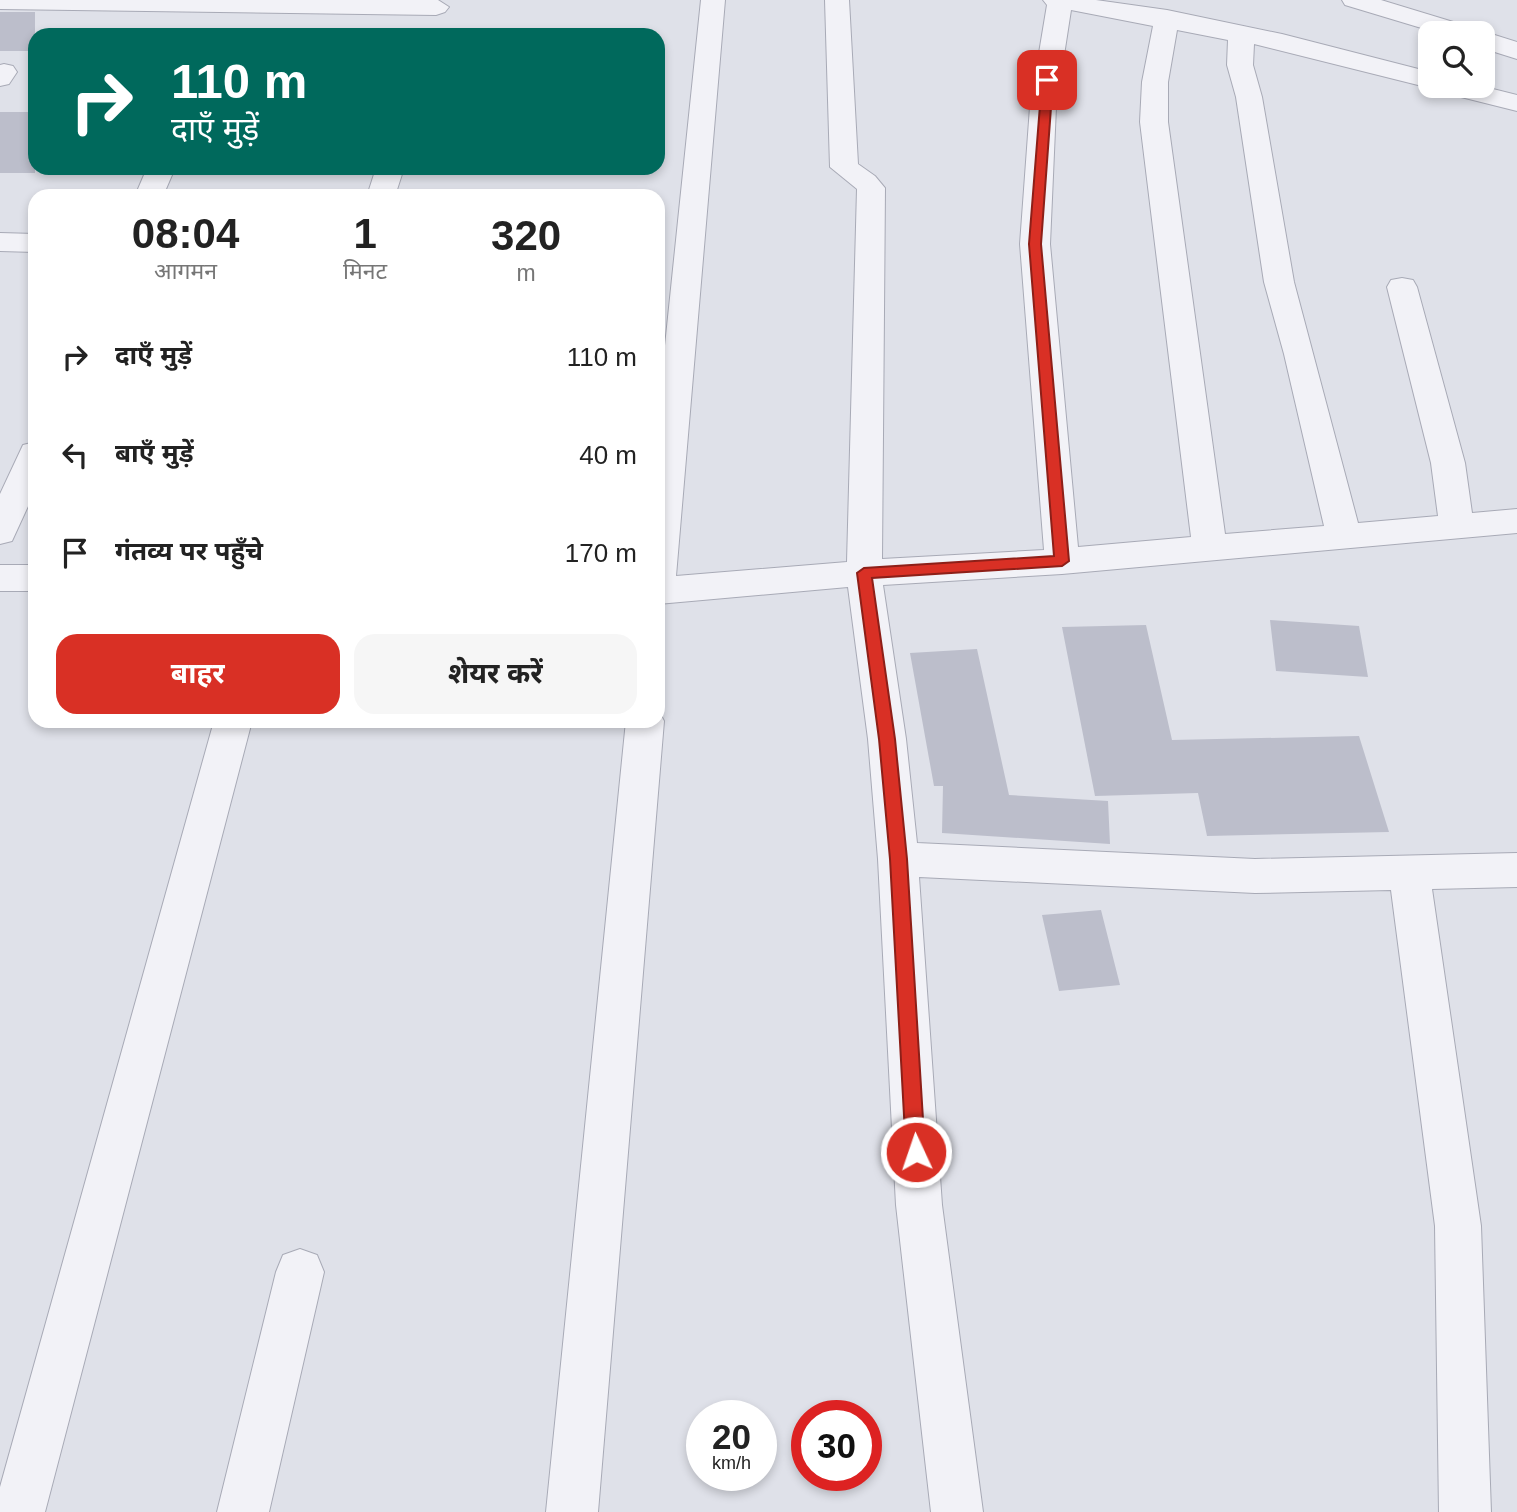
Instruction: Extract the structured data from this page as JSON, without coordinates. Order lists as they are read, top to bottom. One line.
{"page":{"turn":["110 m","दाएँ मुड़ें"],"eta":["08:04","आगमन","1","मिनट","320","m"],"list":[{"name":"दाएँ मुड़ें","value":"110 m"},{"name":"बाएँ मुड़ें","value":"40 m"},{"name":"गंतव्य पर पहुँचे","value":"170 m"}],"buttons":["बाहर","शेयर करें"],"speed":"20 km/h","limit":"30"}}
